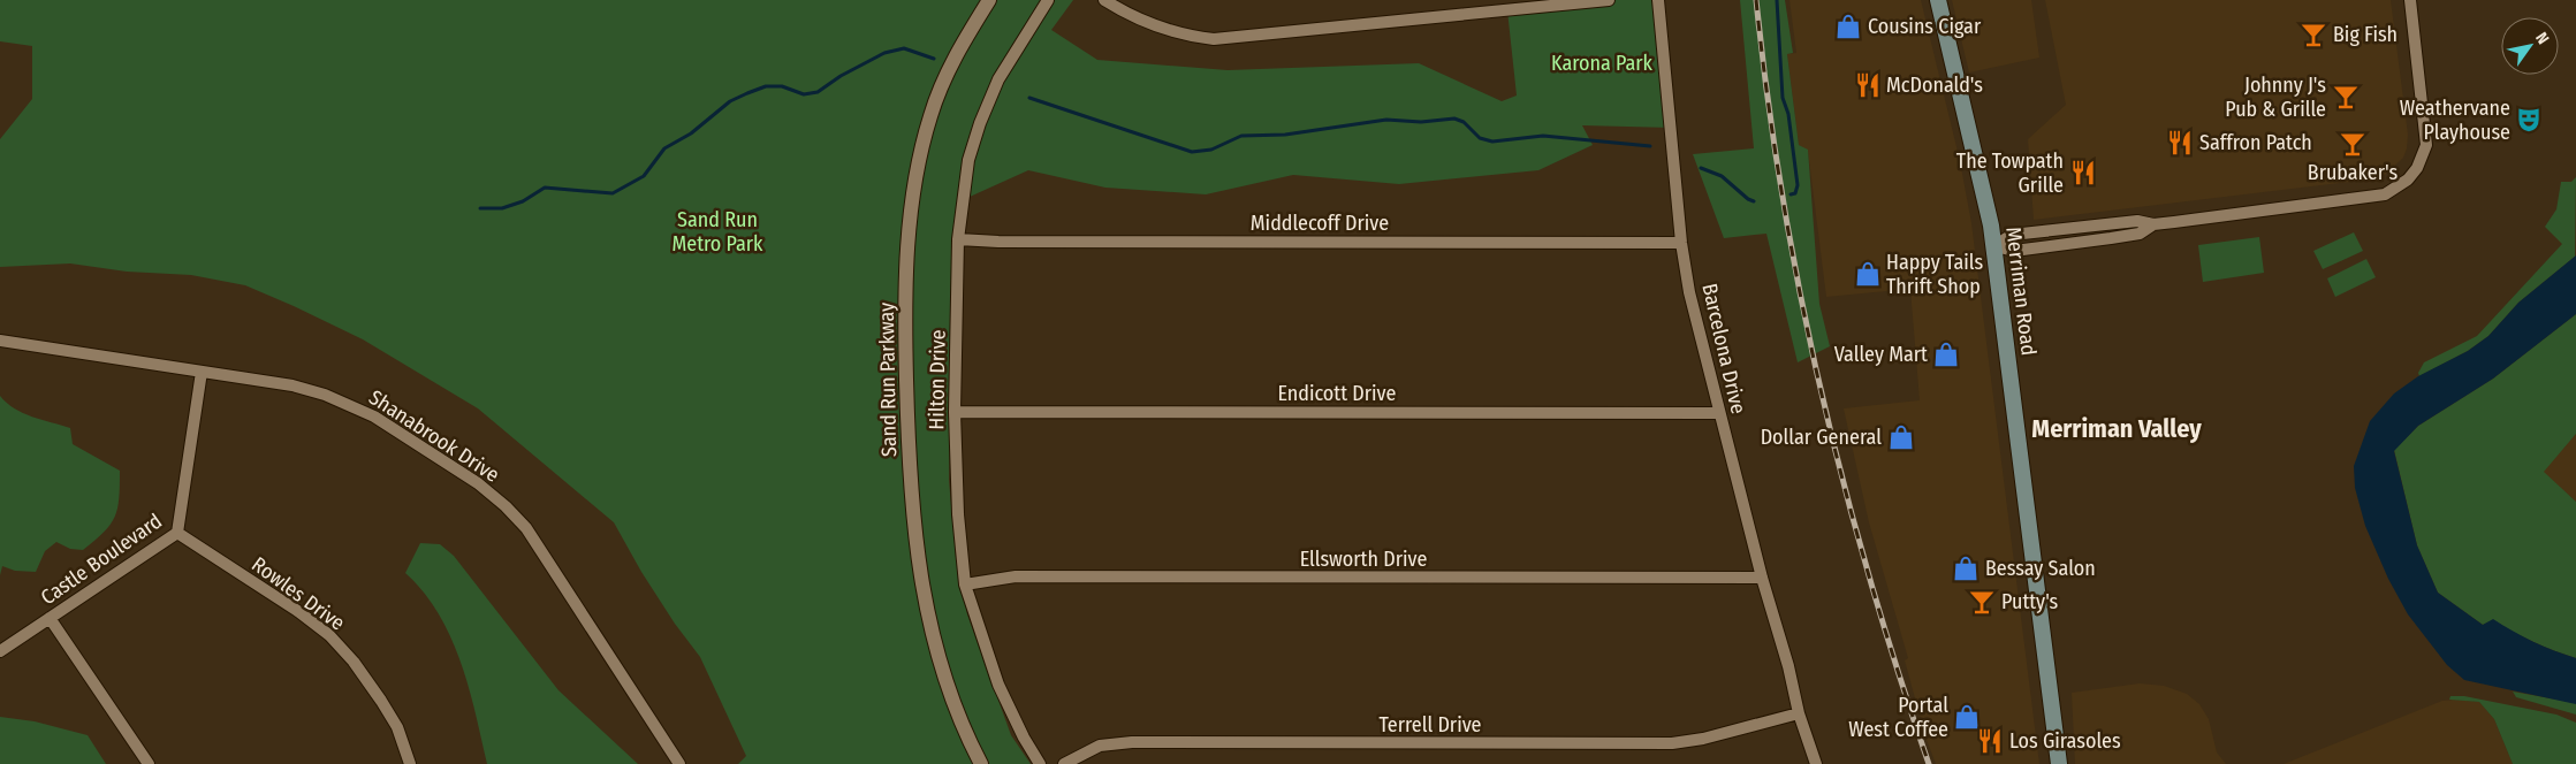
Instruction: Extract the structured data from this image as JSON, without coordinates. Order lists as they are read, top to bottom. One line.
{"streets":{"main road":["Merriman Road"],"street":["Middlecoff Drive","Barcelona Drive","Sand Run Parkway","Hilton Drive","Endicott Drive","Shanabrook Drive","Castle Boulevard","Ellsworth Drive","Rowles Drive","Terrell Drive"]},"crossings":[["Middlecoff Drive","Barcelona Drive"],["Middlecoff Drive","Hilton Drive"],["Barcelona Drive","Endicott Drive"],["Barcelona Drive","Ellsworth Drive"],["Barcelona Drive","Terrell Drive"],["Hilton Drive","Endicott Drive"],["Hilton Drive","Ellsworth Drive"],["Shanabrook Drive","Castle Boulevard"],["Castle Boulevard","Rowles Drive"]],"districts":["Merriman Valley"],"parks":["Karona Park","Sand Run Metro Park"],"places":{"shop":["Cousins Cigar","Happy Tails Thrift Shop","Valley Mart","Dollar General","Bessay Salon","Portal West Coffee"],"bar":["Big Fish","Johnny J's Pub & Grille","Brubaker's","Putty's"],"restaurant":["McDonald's","Saffron Patch","The Towpath Grille","Los Girasoles"],"theatre":["Weathervane Playhouse"]},"north":"top right"}
